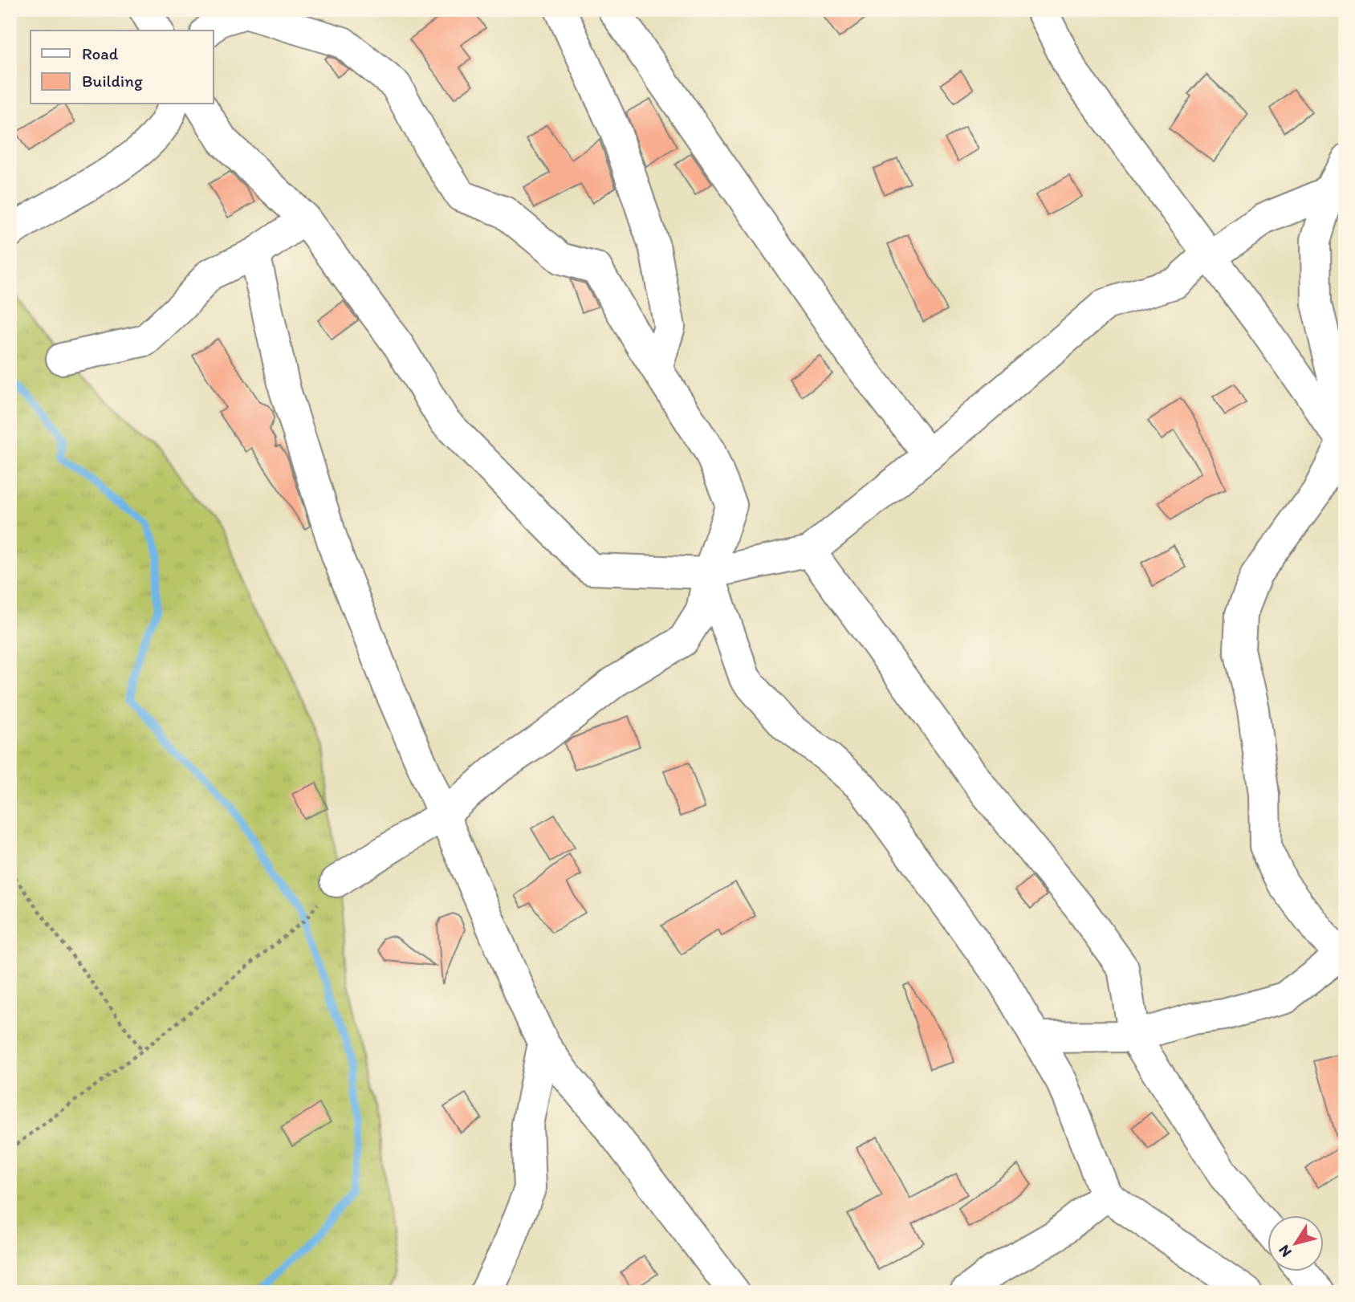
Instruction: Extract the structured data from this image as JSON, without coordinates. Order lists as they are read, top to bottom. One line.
{"legend":["Road","Building"],"north":"bottom left"}
